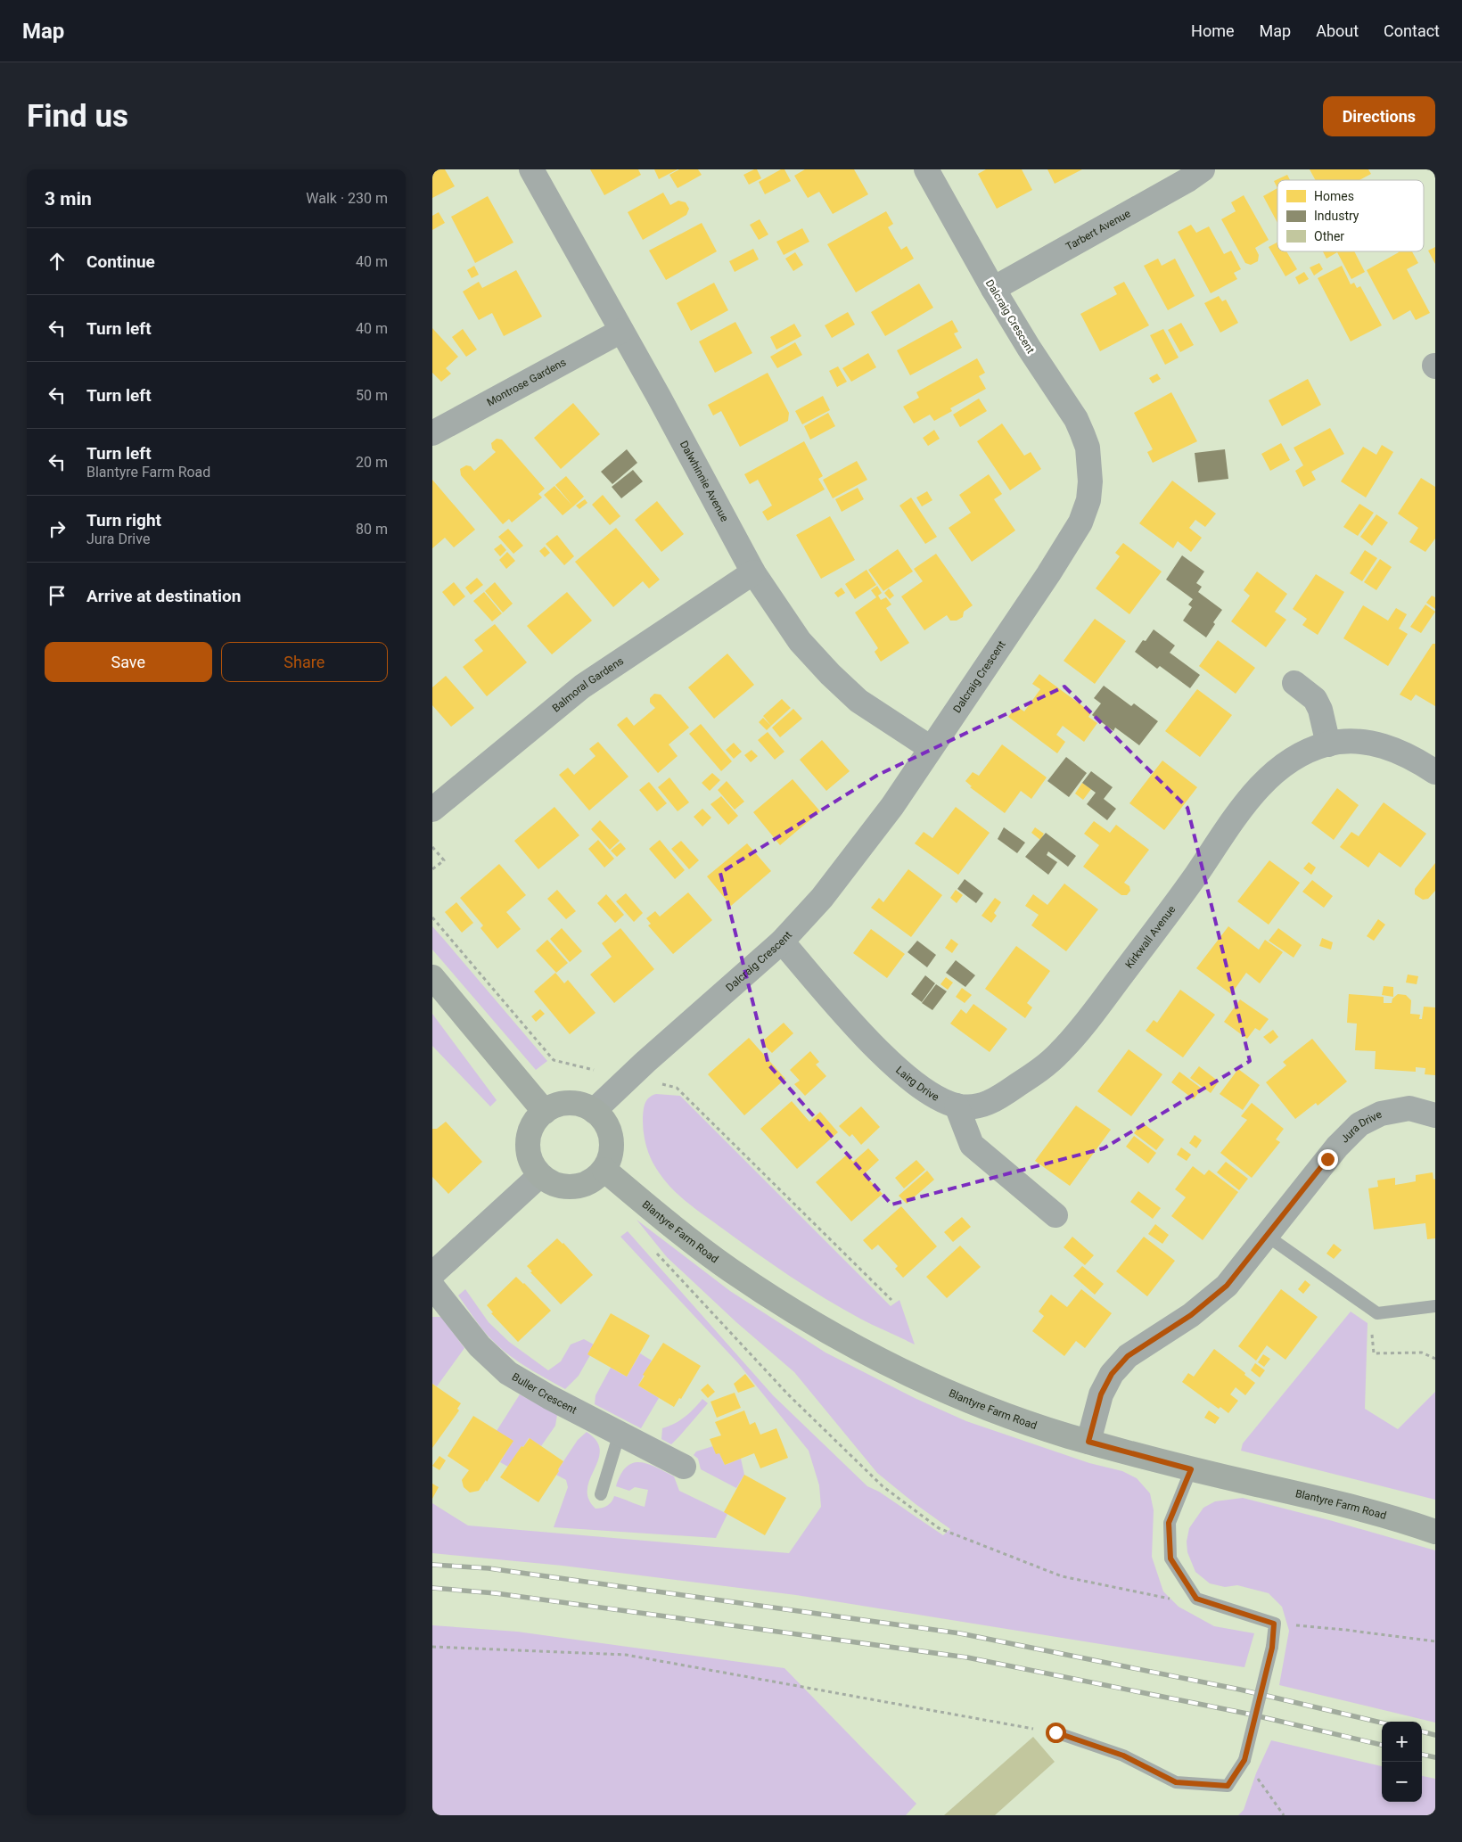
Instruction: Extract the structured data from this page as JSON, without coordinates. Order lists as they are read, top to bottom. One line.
{"streets":{"main road":["Blantyre Farm Road"],"street":["Tarbert Avenue","Dalcraig Crescent","Montrose Gardens","Dalwhinnie Avenue","Balmoral Gardens","Kirkwall Avenue","Lairg Drive","Jura Drive","Buller Crescent"]},"crossings":[["Tarbert Avenue","Dalcraig Crescent"],["Dalcraig Crescent","Dalwhinnie Avenue"],["Dalcraig Crescent","Lairg Drive"],["Dalcraig Crescent","Blantyre Farm Road"],["Montrose Gardens","Dalwhinnie Avenue"],["Dalwhinnie Avenue","Balmoral Gardens"],["Kirkwall Avenue","Lairg Drive"],["Jura Drive","Blantyre Farm Road"]],"legend":["Homes","Industry","Other"],"page":{"header":"Map","nav":["Home","Map","About","Contact"],"buttons":["Directions",["Save","Share"]],"title":"Find us","heading":["3 min","Walk · 230 m"],"list":[["Continue","40 m"],["Turn left","40 m"],["Turn left","50 m"],["Turn left","Blantyre Farm Road","20 m"],["Turn right","Jura Drive","80 m"],"Arrive at destination"],"map_buttons":["+","−"]}}
